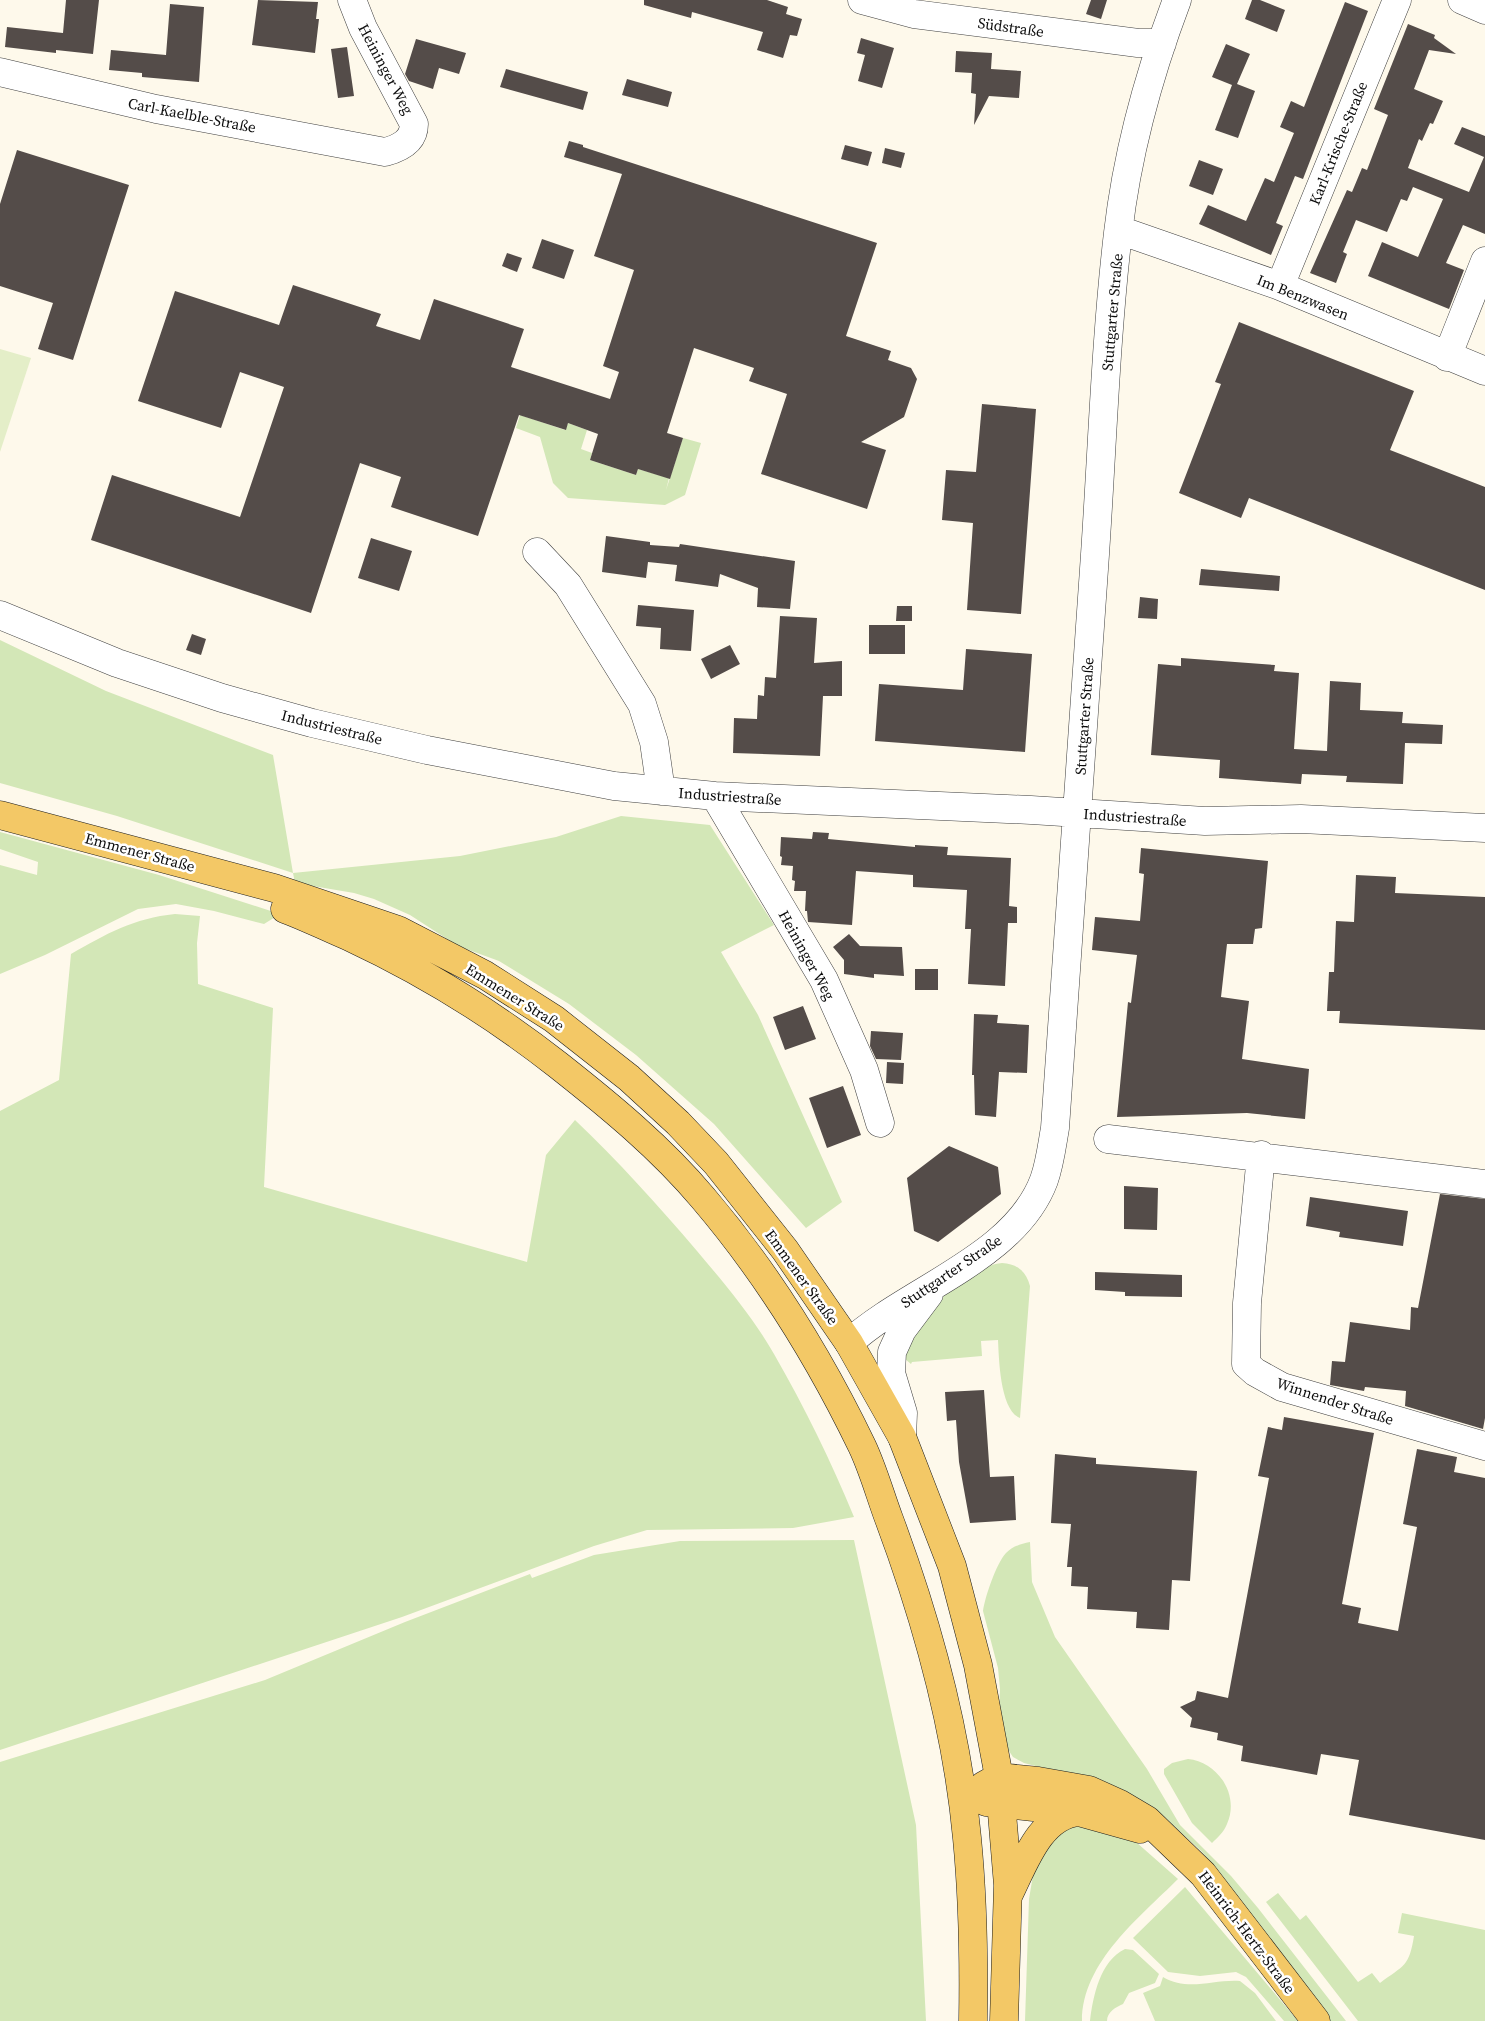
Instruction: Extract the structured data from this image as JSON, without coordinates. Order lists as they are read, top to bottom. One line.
{"streets":{"main road":["Emmener Straße","Heinrich-Hertz-Straße"],"street":["Südstraße","Heininger Weg","Carl-Kaelble-Straße","Karl-Krische-Straße","Im Benzwasen","Stuttgarter Straße","Industriestraße","Winnender Straße"]},"crossings":[["Südstraße","Stuttgarter Straße"],["Heininger Weg","Carl-Kaelble-Straße"],["Heininger Weg","Industriestraße"],["Karl-Krische-Straße","Im Benzwasen"],["Im Benzwasen","Stuttgarter Straße"],["Stuttgarter Straße","Industriestraße"],["Stuttgarter Straße","Emmener Straße"],["Emmener Straße","Heinrich-Hertz-Straße"]]}
